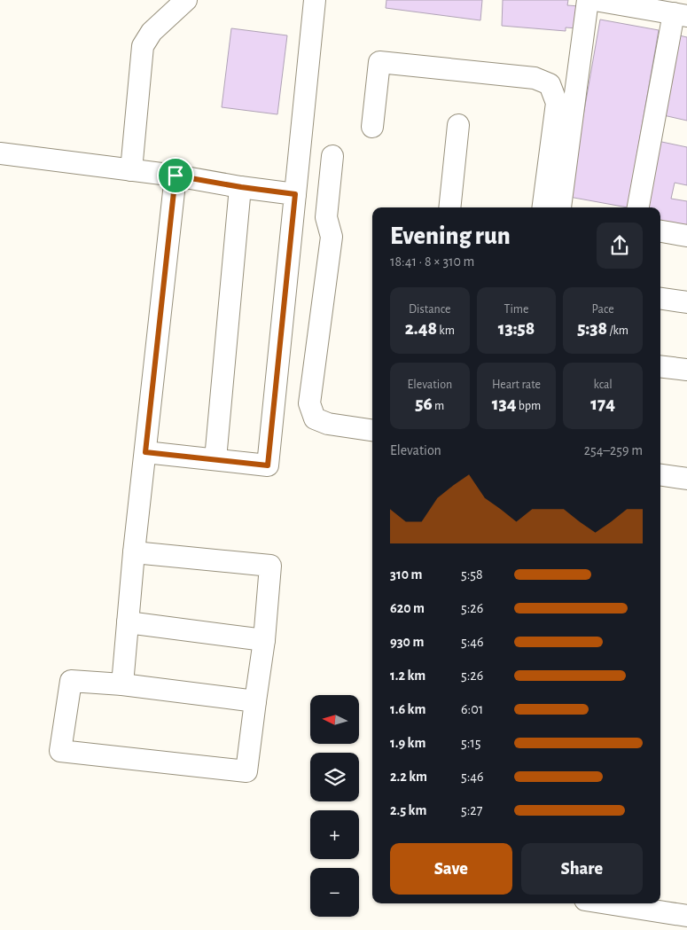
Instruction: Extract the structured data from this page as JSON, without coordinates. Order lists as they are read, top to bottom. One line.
{"north":"left","page":{"heading":["Evening run","18:41 · 8 × 310 m"],"stats":[["Distance","2.48 km"],["Time","13:58"],["Pace","5:38 /km"],["Elevation","56 m"],["Heart rate","134 bpm"],["kcal","174"]],"chart":["Elevation","254–259 m"],"list":[{"name":"310 m","note":"5:58"},{"name":"620 m","note":"5:26"},{"name":"930 m","note":"5:46"},{"name":"1.2 km","note":"5:26"},{"name":"1.6 km","note":"6:01"},{"name":"1.9 km","note":"5:15"},{"name":"2.2 km","note":"5:46"},{"name":"2.5 km","note":"5:27"}],"map_buttons":["+","−"],"buttons":["Save","Share"]}}
